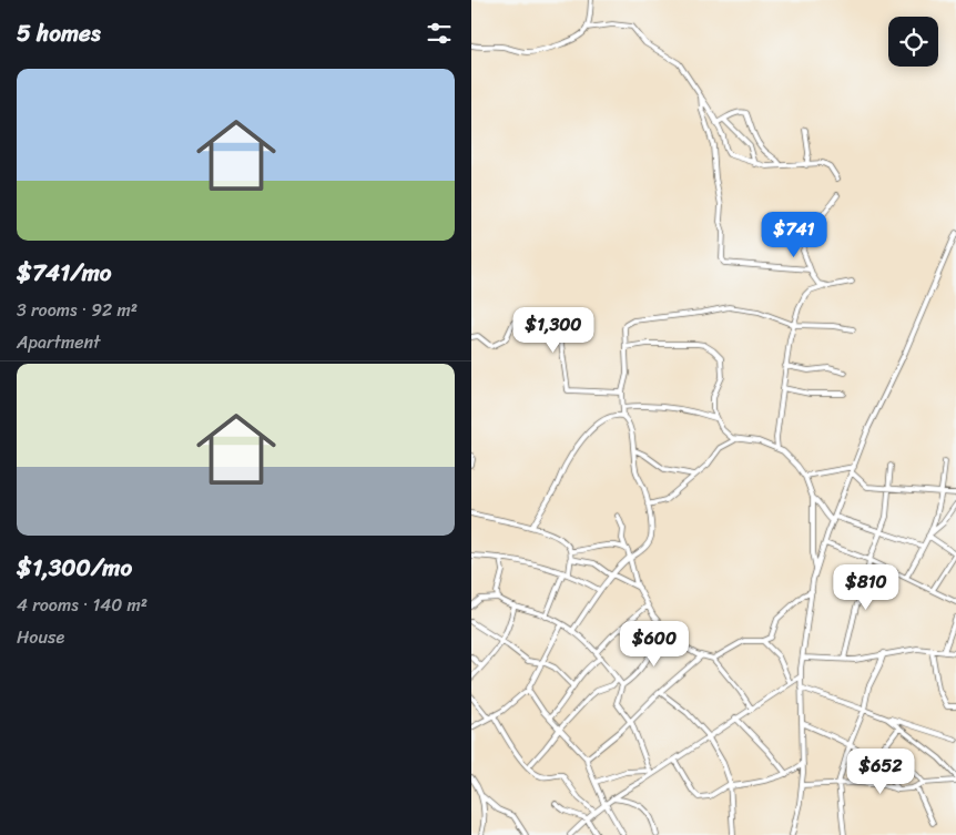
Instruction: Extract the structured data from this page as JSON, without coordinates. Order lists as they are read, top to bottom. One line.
{"page":{"heading":"5 homes","list":[{"name":"$741/mo","note":"3 rooms · 92 m² · Apartment"},{"name":"$1,300/mo","note":"4 rooms · 140 m² · House"}],"price":["$741","$1,300","$810","$600","$652"]}}
